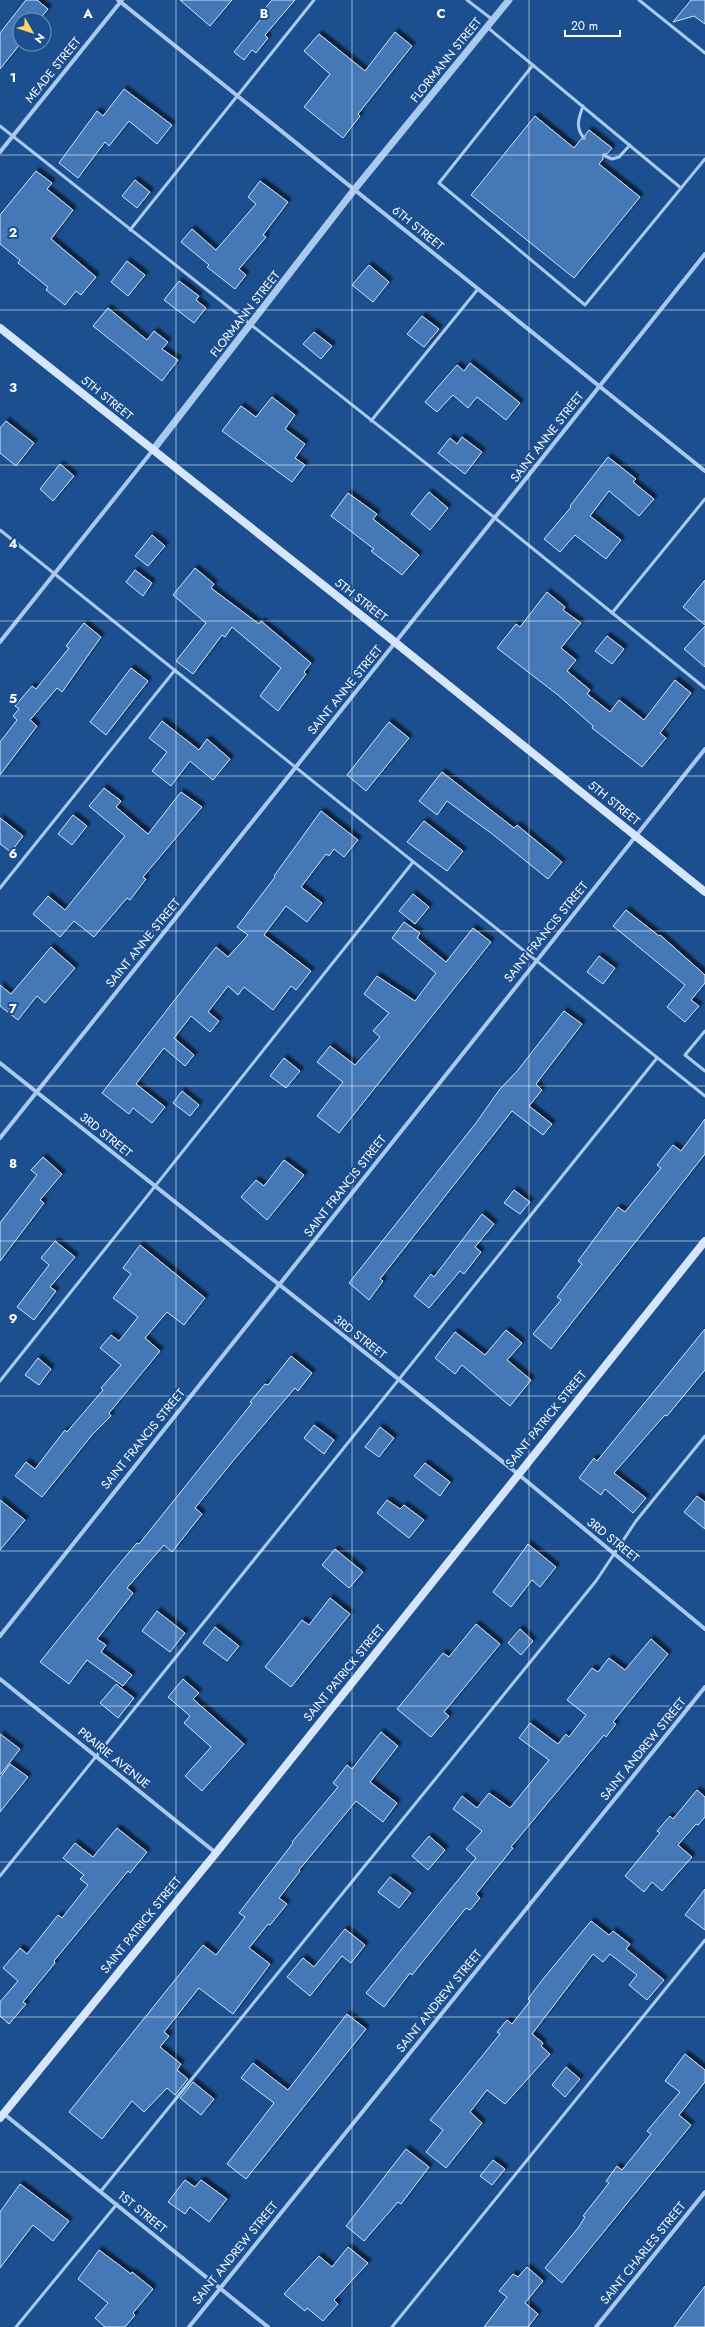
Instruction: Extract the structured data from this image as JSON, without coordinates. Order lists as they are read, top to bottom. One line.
{"streets":{"main road":["5TH STREET","SAINT PATRICK STREET"],"street":["FLORMANN STREET","MEADE STREET","6TH STREET","SAINT ANNE STREET","SAINT FRANCIS STREET","3RD STREET","SAINT ANDREW STREET","PRAIRIE AVENUE","1ST STREET","SAINT CHARLES STREET"]},"crossings":[["FLORMANN STREET","6TH STREET"],["FLORMANN STREET","5TH STREET"],["MEADE STREET","6TH STREET"],["6TH STREET","SAINT ANNE STREET"],["5TH STREET","SAINT ANNE STREET"],["5TH STREET","SAINT FRANCIS STREET"],["SAINT ANNE STREET","3RD STREET"],["SAINT FRANCIS STREET","3RD STREET"],["3RD STREET","SAINT PATRICK STREET"],["SAINT PATRICK STREET","PRAIRIE AVENUE"],["SAINT PATRICK STREET","1ST STREET"],["SAINT ANDREW STREET","1ST STREET"]],"scale_bar":"20 m","north":"bottom right","grid":{"columns":["A","B","C"],"rows":["1","2","3","4","5","6","7","8","9"]}}
